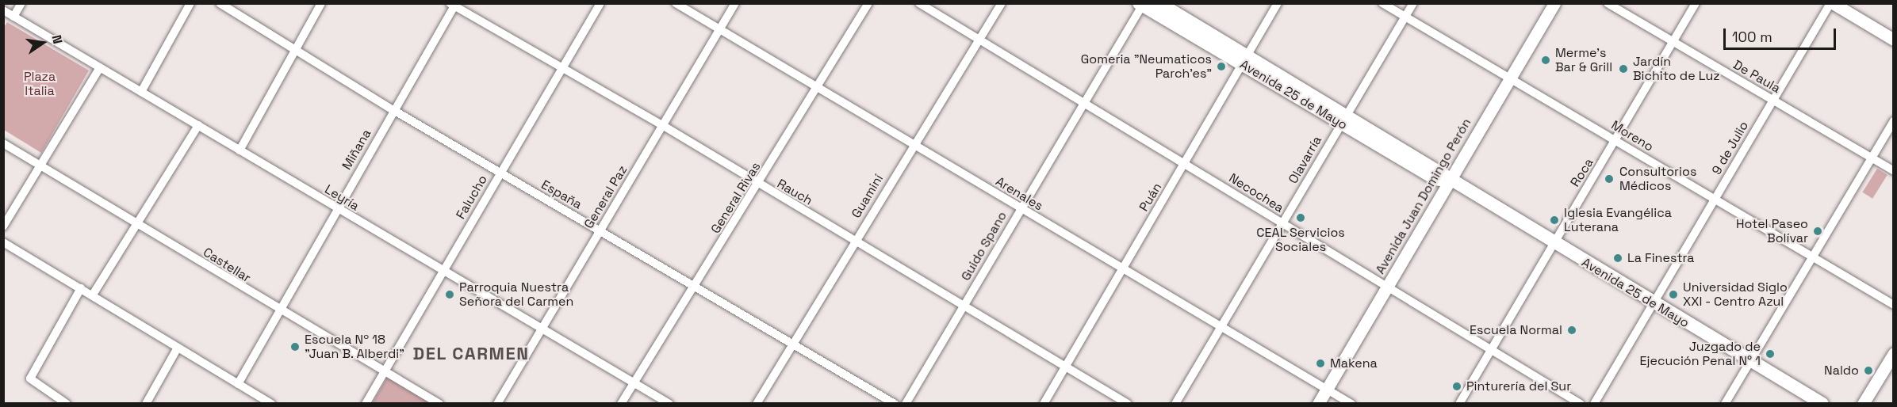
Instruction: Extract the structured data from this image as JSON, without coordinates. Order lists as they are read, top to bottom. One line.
{"streets":{"main road":["Avenida 25 de Mayo","Avenida Juan Domingo Perón"],"street":["De Paula","Moreno","9 de Julio","Miñana","Olavarría","Roca","Rauch","Necochea","Arenales","España","Guaminí","Falucho","General Paz","Puán","Leyría","General Rivas","Guido Spano","Castellar"]},"crossings":[["De Paula","9 de Julio"],["De Paula","Roca"],["Avenida 25 de Mayo","9 de Julio"],["Avenida 25 de Mayo","Olavarría"],["Avenida 25 de Mayo","Roca"],["Avenida 25 de Mayo","Avenida Juan Domingo Perón"],["Avenida 25 de Mayo","Puán"],["Avenida 25 de Mayo","Guido Spano"],["Moreno","9 de Julio"],["Moreno","Olavarría"],["Moreno","Roca"],["Moreno","Avenida Juan Domingo Perón"],["Miñana","Rauch"],["Miñana","España"],["Miñana","Leyría"],["Miñana","Castellar"],["Olavarría","Necochea"],["Olavarría","Arenales"],["Roca","Necochea"],["Rauch","Guaminí"],["Rauch","Falucho"],["Rauch","General Paz"],["Rauch","Puán"],["Rauch","General Rivas"],["Rauch","Guido Spano"],["Necochea","Guaminí"],["Necochea","Avenida Juan Domingo Perón"],["Necochea","Puán"],["Necochea","Guido Spano"],["Arenales","Guaminí"],["Arenales","Avenida Juan Domingo Perón"],["Arenales","General Paz"],["Arenales","Puán"],["Arenales","General Rivas"],["Arenales","Guido Spano"],["España","Guaminí"],["España","Falucho"],["España","General Paz"],["España","General Rivas"],["Falucho","Leyría"],["Falucho","Castellar"],["General Paz","Leyría"],["Leyría","General Rivas"]],"districts":["DEL CARMEN"],"parks":["Plaza Italia"],"places":["Merme's Bar & Grill","Gomeria \"Neumaticos Parch'es\"","Jardín Bichito de Luz","Consultorios Médicos","CEAL Servicios Sociales","Iglesia Evangélica Luterana","Hotel Paseo Bolívar","La Finestra","Parroquia Nuestra Señora del Carmen","Universidad Siglo XXI - Centro Azul","Escuela Normal","Escuela Nº 18 \"Juan B. Alberdi\"","Juzgado de Ejecución Penal N° 1","Makena","Naldo","Pinturería del Sur"],"scale_bar":"100 m","north":"right"}
